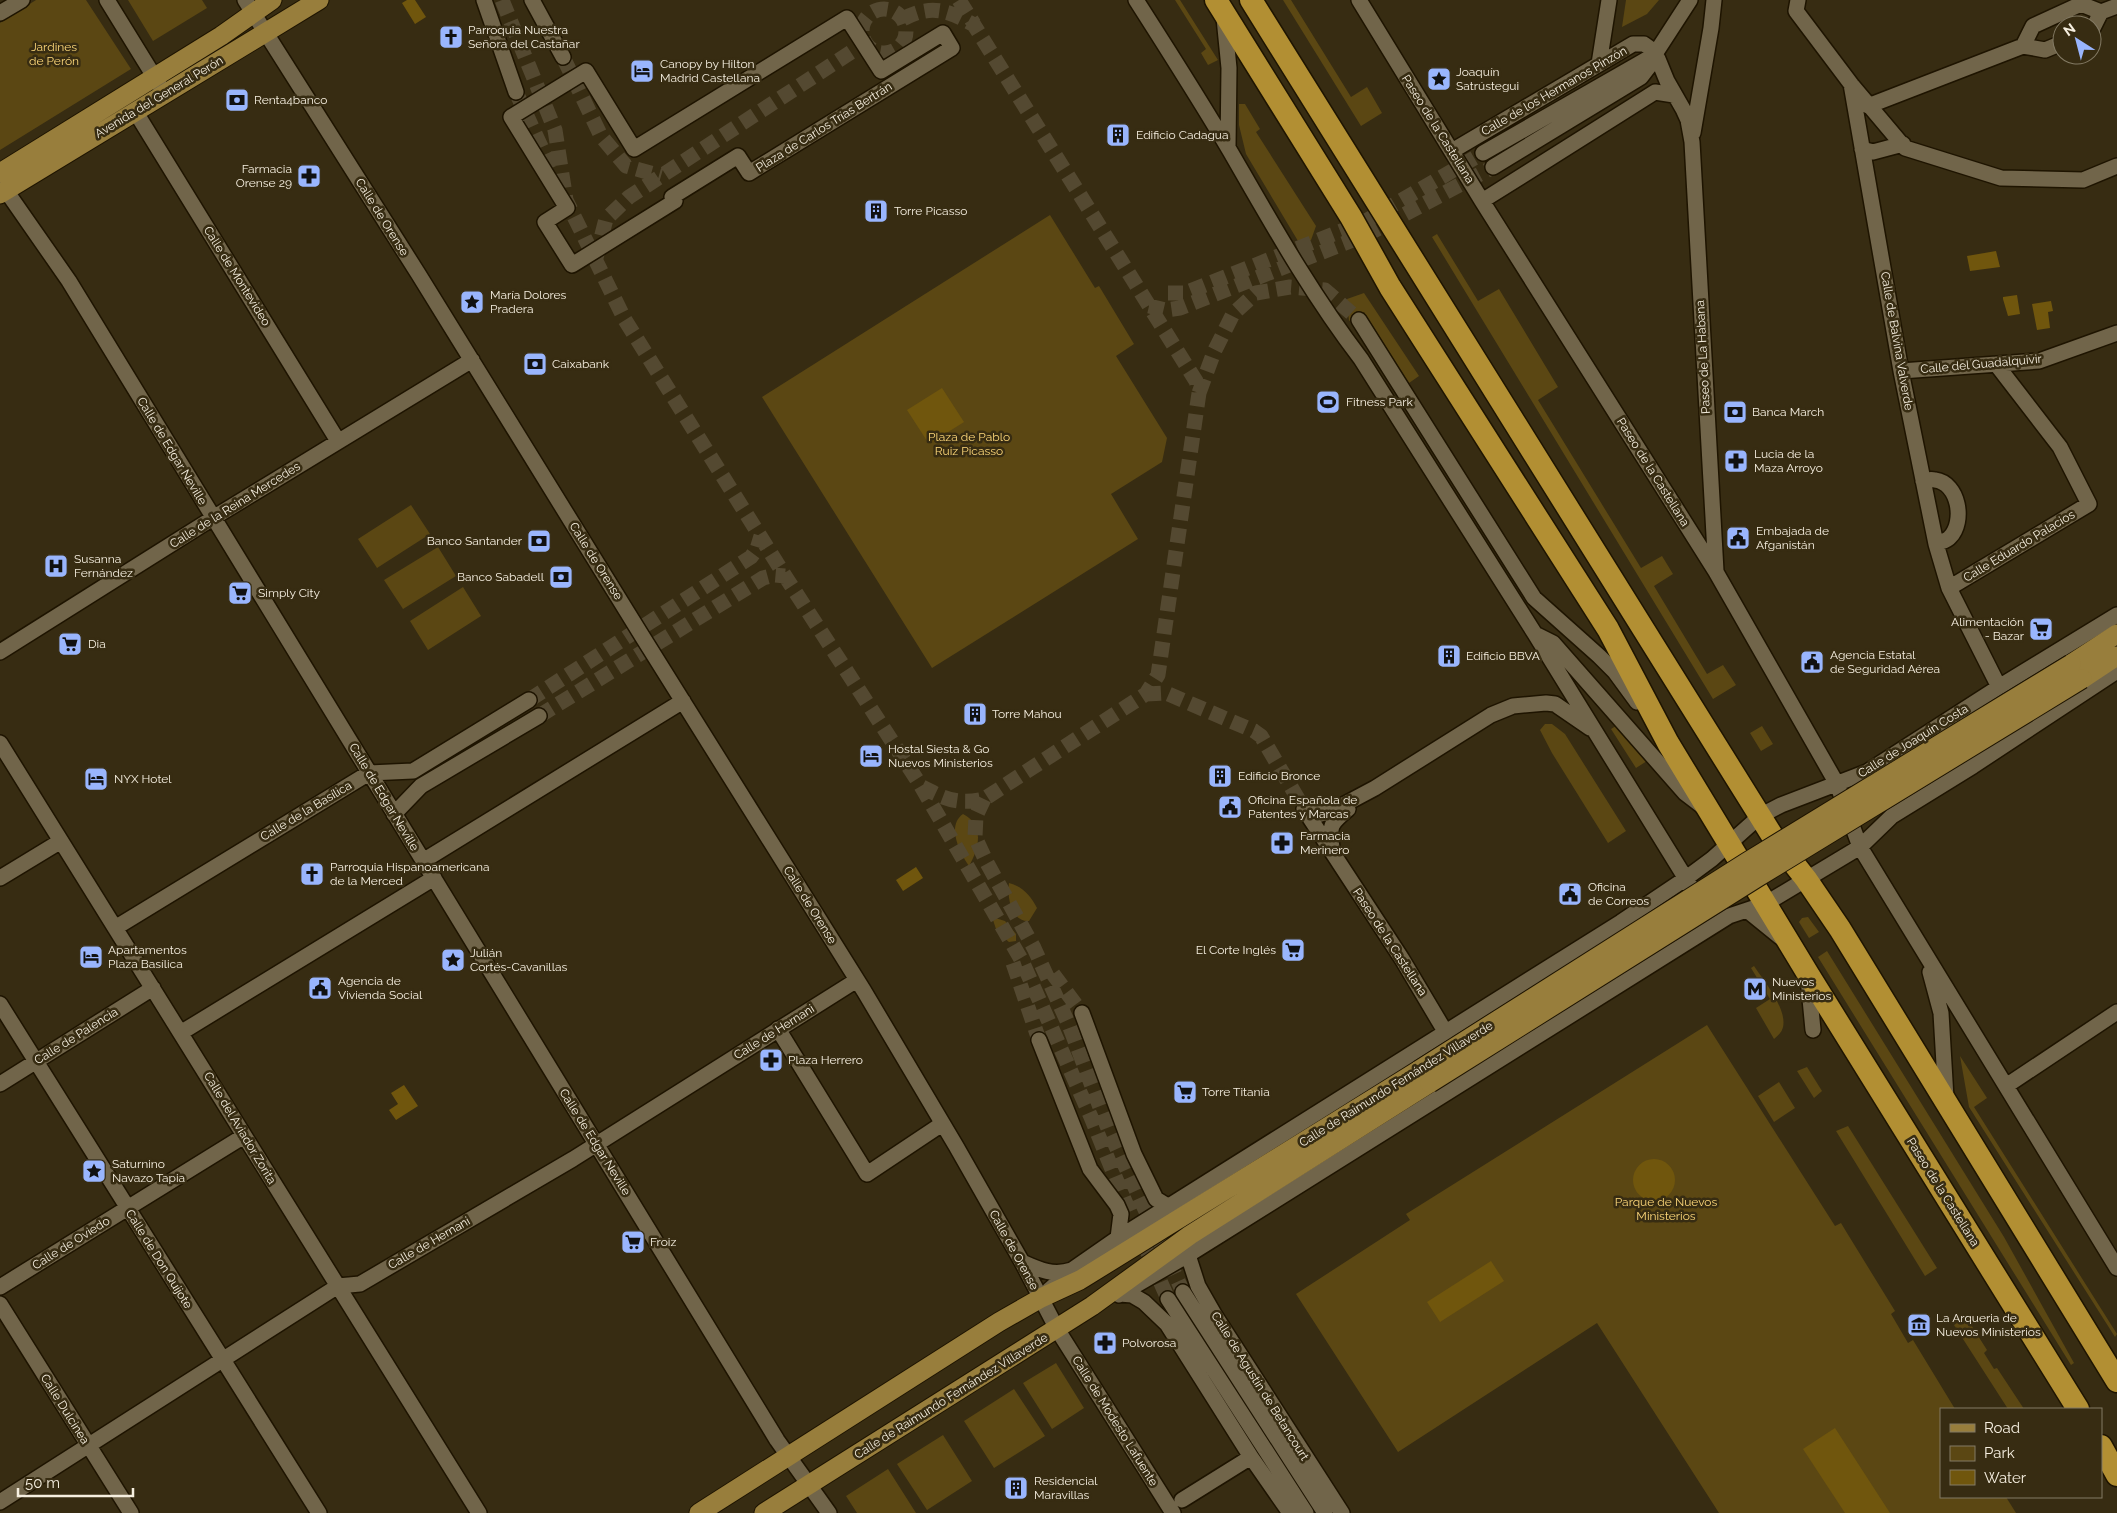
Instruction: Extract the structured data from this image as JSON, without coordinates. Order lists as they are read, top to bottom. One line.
{"streets":{"highway":["Paseo de la Castellana"],"main road":["Avenida del General Perón","Calle de Joaquín Costa","Calle de Raimundo Fernández Villaverde"],"street":["Calle de los Hermanos Pinzón","Plaza de Carlos Trías Bertrán","Calle de Orense","Calle de Montevideo","Calle de Balvina Valverde","Paseo de La Habana","Calle del Guadalquivir","Calle de Edgar Neville","Calle de la Reina Mercedes","Calle Eduardo Palacios","Calle de la Basílica","Calle de Hernani","Calle de Palencia","Calle del Aviador Zorita","Calle de Oviedo","Calle de Don Quijote","Calle de Agustín de Betancourt","Calle Dulcinea","Calle de Modesto Lafuente"]},"crossings":[["Calle de los Hermanos Pinzón","Paseo de la Castellana"],["Calle de los Hermanos Pinzón","Paseo de La Habana"],["Avenida del General Perón","Calle de Orense"],["Avenida del General Perón","Calle de Montevideo"],["Avenida del General Perón","Calle de Edgar Neville"],["Paseo de la Castellana","Paseo de La Habana"],["Paseo de la Castellana","Calle de Joaquín Costa"],["Paseo de la Castellana","Calle de Raimundo Fernández Villaverde"],["Calle de Orense","Calle de la Reina Mercedes"],["Calle de Orense","Calle de Hernani"],["Calle de Orense","Calle de Raimundo Fernández Villaverde"],["Calle de Orense","Calle de Modesto Lafuente"],["Calle de Montevideo","Calle de la Reina Mercedes"],["Calle de Balvina Valverde","Calle del Guadalquivir"],["Calle de Balvina Valverde","Calle Eduardo Palacios"],["Calle de Balvina Valverde","Calle de Joaquín Costa"],["Calle del Guadalquivir","Calle Eduardo Palacios"],["Calle de Edgar Neville","Calle de la Reina Mercedes"],["Calle de Edgar Neville","Calle de la Basílica"],["Calle de Edgar Neville","Calle de Hernani"],["Calle de Edgar Neville","Calle de Raimundo Fernández Villaverde"],["Calle de Joaquín Costa","Calle de Raimundo Fernández Villaverde"],["Calle de la Basílica","Calle del Aviador Zorita"],["Calle de Hernani","Calle del Aviador Zorita"],["Calle de Hernani","Calle de Don Quijote"],["Calle de Hernani","Calle Dulcinea"],["Calle de Palencia","Calle del Aviador Zorita"],["Calle de Palencia","Calle de Don Quijote"],["Calle de Raimundo Fernández Villaverde","Calle de Agustín de Betancourt"],["Calle de Raimundo Fernández Villaverde","Calle de Modesto Lafuente"],["Calle del Aviador Zorita","Calle de Oviedo"],["Calle de Oviedo","Calle de Don Quijote"]],"parks":["Jardines de Perón","Plaza de Pablo Ruiz Picasso","Parque de Nuevos Ministerios"],"places":{"church":["Parroquia Nuestra Señora del Castañar","Parroquia Hispanoamericana de la Merced"],"hotel":["Canopy by Hilton Madrid Castellana","Hostal Siesta & Go Nuevos Ministerios","NYX Hotel","Apartamentos Plaza Basílica"],"place":["Joaquín Satrústegui","María Dolores Pradera","Julián Cortés-Cavanillas","Saturnino Navazo Tapia"],"bank":["Renta4banco","Caixabank","Banca March","Banco Santander","Banco Sabadell"],"building":["Edificio Cadagua","Torre Picasso","Edificio BBVA","Torre Mahou","Edificio Bronce","Residencial Maravillas"],"pharmacy":["Farmacia Orense 29","Lucia de la Maza Arroyo","Farmacia Merinero","Plaza Herrero","Polvorosa"],"sports":["Fitness Park"],"public building":["Embajada de Afganistán","Agencia Estatal de Seguridad Aérea","Oficina Española de Patentes y Marcas","Oficina de Correos","Agencia de Vivienda Social"],"hospital":["Susanna Fernández"],"supermarket":["Simply City","Alimentación - Bazar","Dia","El Corte Inglés","Torre Titania","Froiz"],"metro station":["Nuevos Ministerios"],"museum":["La Arqueria de Nuevos Ministerios"]},"legend":["Road","Park","Water"],"scale_bar":"50 m","north":"top left"}
